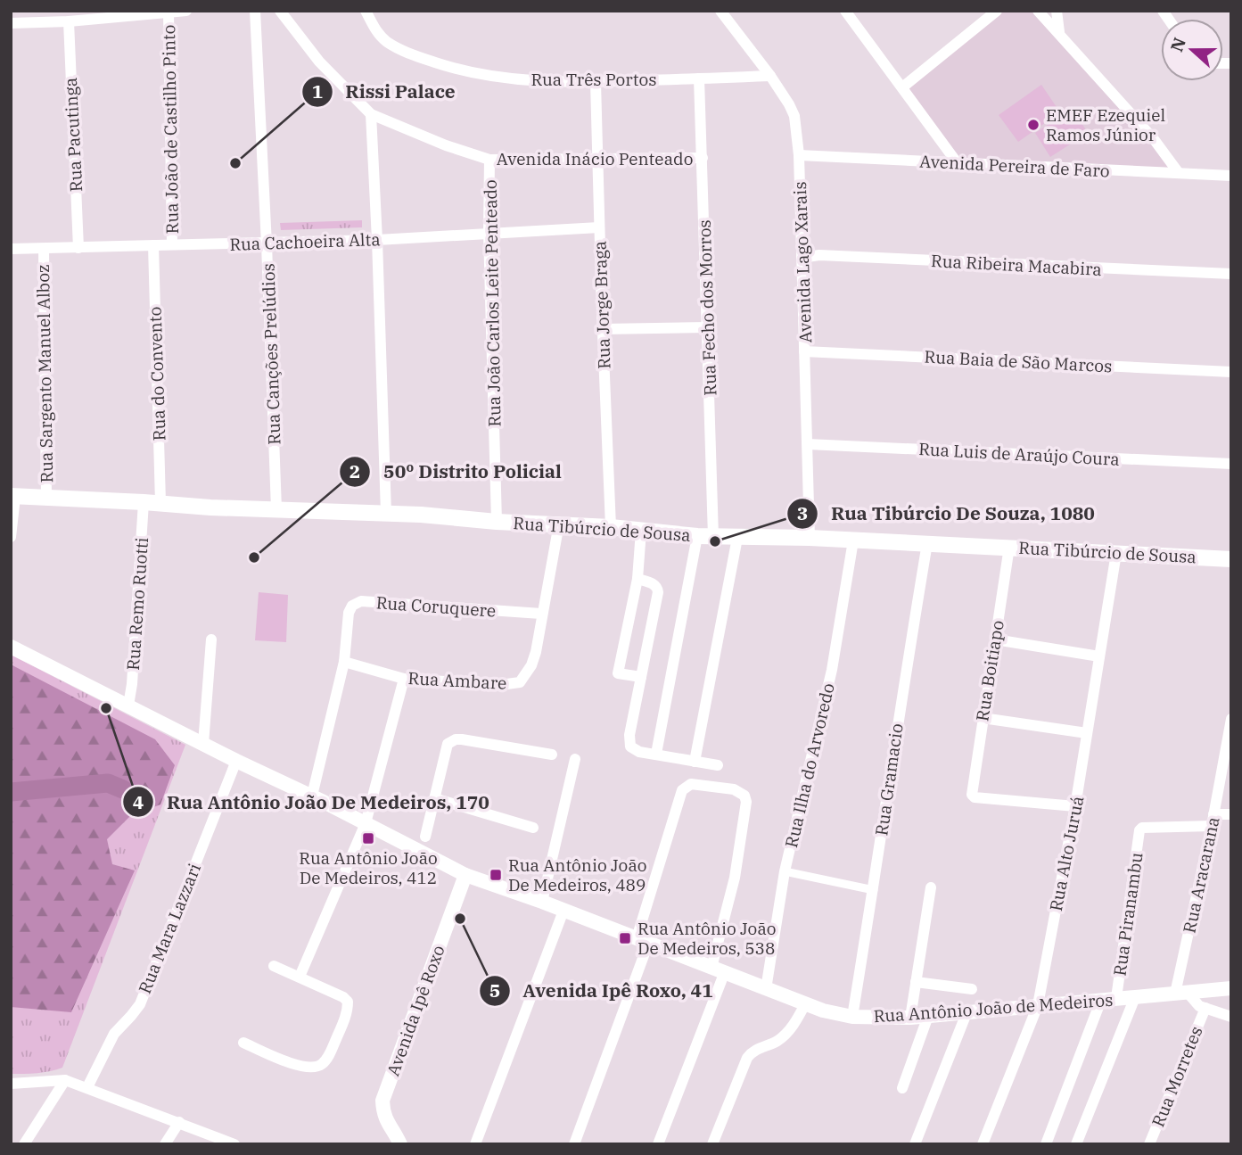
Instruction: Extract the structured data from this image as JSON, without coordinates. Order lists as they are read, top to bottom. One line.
{"streets":{"main road":["Rua Tibúrcio de Sousa"],"street":["Rua Três Portos","Rua João de Castilho Pinto","Rua Pacutinga","Avenida Inácio Penteado","Avenida Pereira de Faro","Rua Cachoeira Alta","Avenida Lago Xarais","Rua Ribeira Macabira","Rua João Carlos Leite Penteado","Rua Jorge Braga","Rua Fecho dos Morros","Rua Canções Prelúdios","Rua Baia de São Marcos","Rua Sargento Manuel Alboz","Rua do Convento","Rua Luis de Araújo Coura","Rua Remo Ruotti","Rua Coruquere","Rua Boitiapo","Rua Ambare","Rua Ilha do Arvoredo","Rua Gramacio","Rua Alto Juruá","Rua Aracarana","Rua Piranambu","Rua Mara Lazzari","Rua Antônio João de Medeiros","Avenida Ipê Roxo","Rua Morretes"]},"crossings":[["Rua Três Portos","Avenida Lago Xarais"],["Rua Três Portos","Rua Jorge Braga"],["Rua Três Portos","Rua Fecho dos Morros"],["Rua João de Castilho Pinto","Rua Cachoeira Alta"],["Rua Pacutinga","Rua Cachoeira Alta"],["Avenida Inácio Penteado","Rua João Carlos Leite Penteado"],["Avenida Inácio Penteado","Rua Jorge Braga"],["Avenida Inácio Penteado","Rua Fecho dos Morros"],["Avenida Pereira de Faro","Avenida Lago Xarais"],["Rua Cachoeira Alta","Rua João Carlos Leite Penteado"],["Rua Cachoeira Alta","Rua Jorge Braga"],["Rua Cachoeira Alta","Rua Canções Prelúdios"],["Rua Cachoeira Alta","Rua Sargento Manuel Alboz"],["Rua Cachoeira Alta","Rua do Convento"],["Avenida Lago Xarais","Rua Ribeira Macabira"],["Avenida Lago Xarais","Rua Baia de São Marcos"],["Avenida Lago Xarais","Rua Luis de Araújo Coura"],["Avenida Lago Xarais","Rua Tibúrcio de Sousa"],["Rua João Carlos Leite Penteado","Rua Tibúrcio de Sousa"],["Rua Jorge Braga","Rua Tibúrcio de Sousa"],["Rua Fecho dos Morros","Rua Tibúrcio de Sousa"],["Rua Canções Prelúdios","Rua Tibúrcio de Sousa"],["Rua Sargento Manuel Alboz","Rua Tibúrcio de Sousa"],["Rua do Convento","Rua Tibúrcio de Sousa"],["Rua Tibúrcio de Sousa","Rua Remo Ruotti"],["Rua Tibúrcio de Sousa","Rua Boitiapo"],["Rua Tibúrcio de Sousa","Rua Ambare"],["Rua Tibúrcio de Sousa","Rua Ilha do Arvoredo"],["Rua Tibúrcio de Sousa","Rua Gramacio"],["Rua Tibúrcio de Sousa","Rua Alto Juruá"],["Rua Remo Ruotti","Rua Antônio João de Medeiros"],["Rua Coruquere","Rua Ambare"],["Rua Coruquere","Rua Antônio João de Medeiros"],["Rua Boitiapo","Rua Alto Juruá"],["Rua Ilha do Arvoredo","Rua Antônio João de Medeiros"],["Rua Gramacio","Rua Antônio João de Medeiros"],["Rua Alto Juruá","Rua Antônio João de Medeiros"],["Rua Aracarana","Rua Piranambu"],["Rua Aracarana","Rua Antônio João de Medeiros"],["Rua Piranambu","Rua Antônio João de Medeiros"],["Rua Mara Lazzari","Rua Antônio João de Medeiros"],["Rua Antônio João de Medeiros","Avenida Ipê Roxo"]],"places":{"other":["EMEF Ezequiel Ramos Júnior","Rissi Palace","Rua Tibúrcio De Souza, 1080","50º Distrito Policial","Rua Antônio João De Medeiros, 170","Avenida Ipê Roxo, 41"],"transit":["Rua Antônio João De Medeiros, 412","Rua Antônio João De Medeiros, 489","Rua Antônio João De Medeiros, 538"]},"north":"left"}
